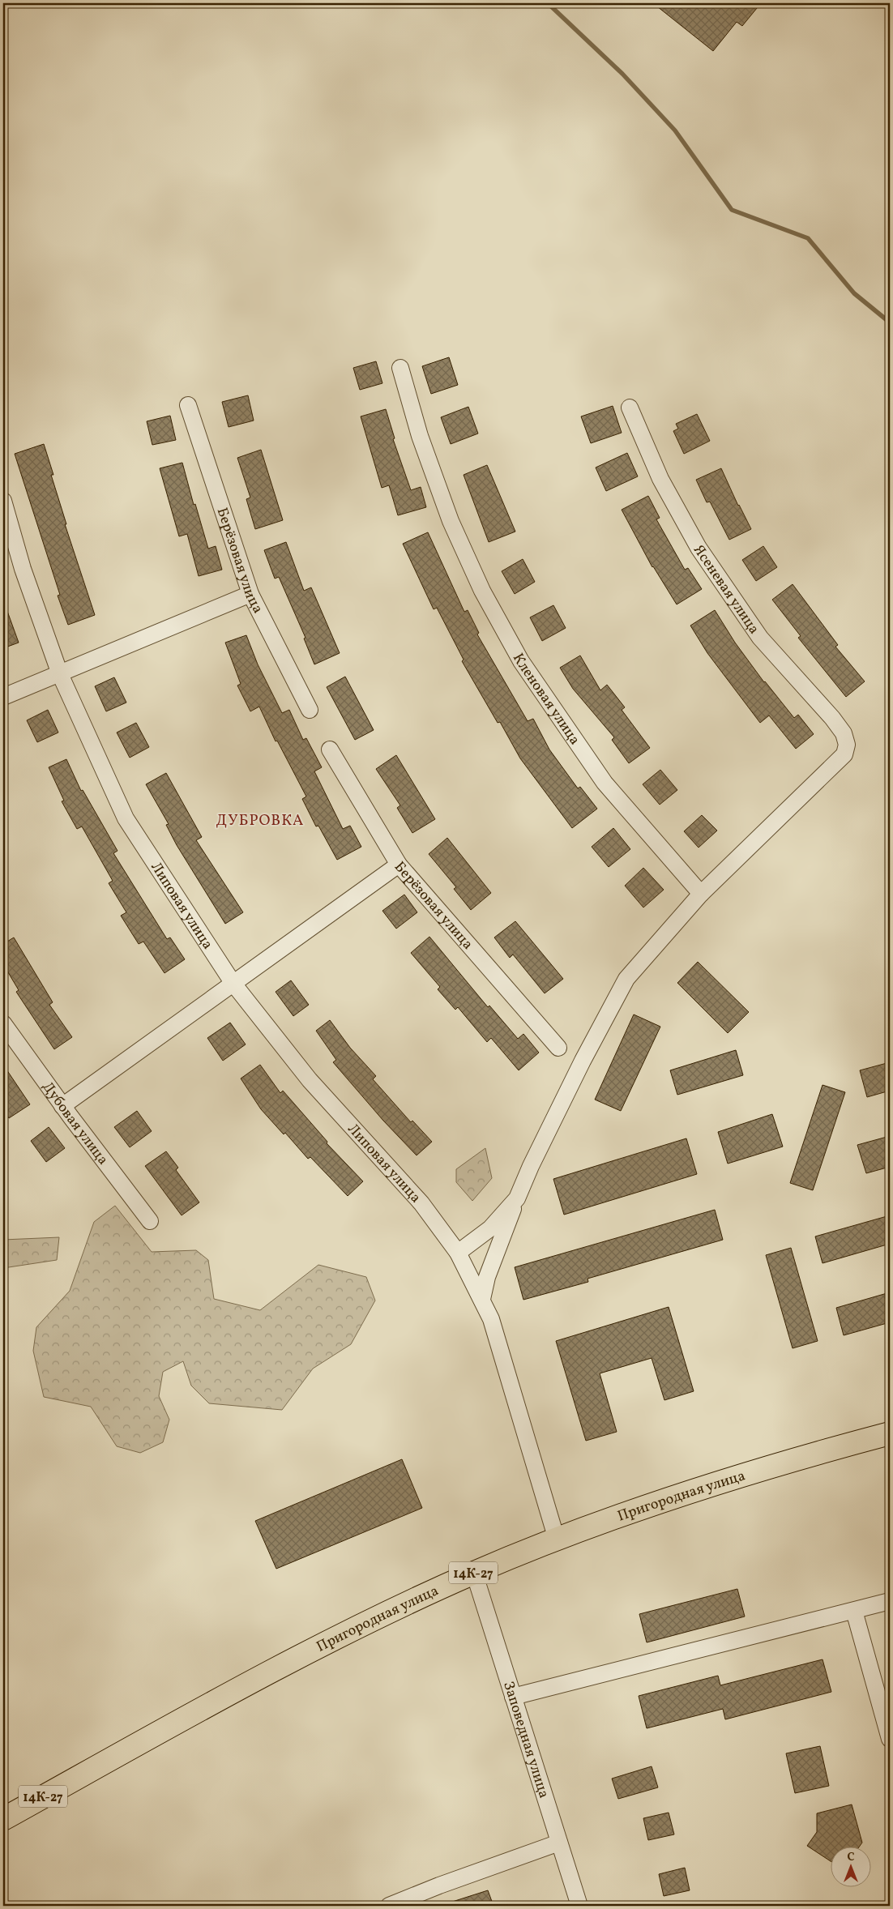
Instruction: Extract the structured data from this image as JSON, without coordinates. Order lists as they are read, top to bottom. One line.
{"streets":{"main road":["Пригородная улица","14К-27"],"street":["Берёзовая улица","Ясеневая улица","Кленовая улица","Липовая улица","Дубовая улица","Заповедная улица"]},"crossings":[["Ясеневая улица","Кленовая улица"],["Липовая улица","Пригородная улица"],["Пригородная улица","Заповедная улица"]],"districts":["ДУБРОВКА"],"north":"top"}
